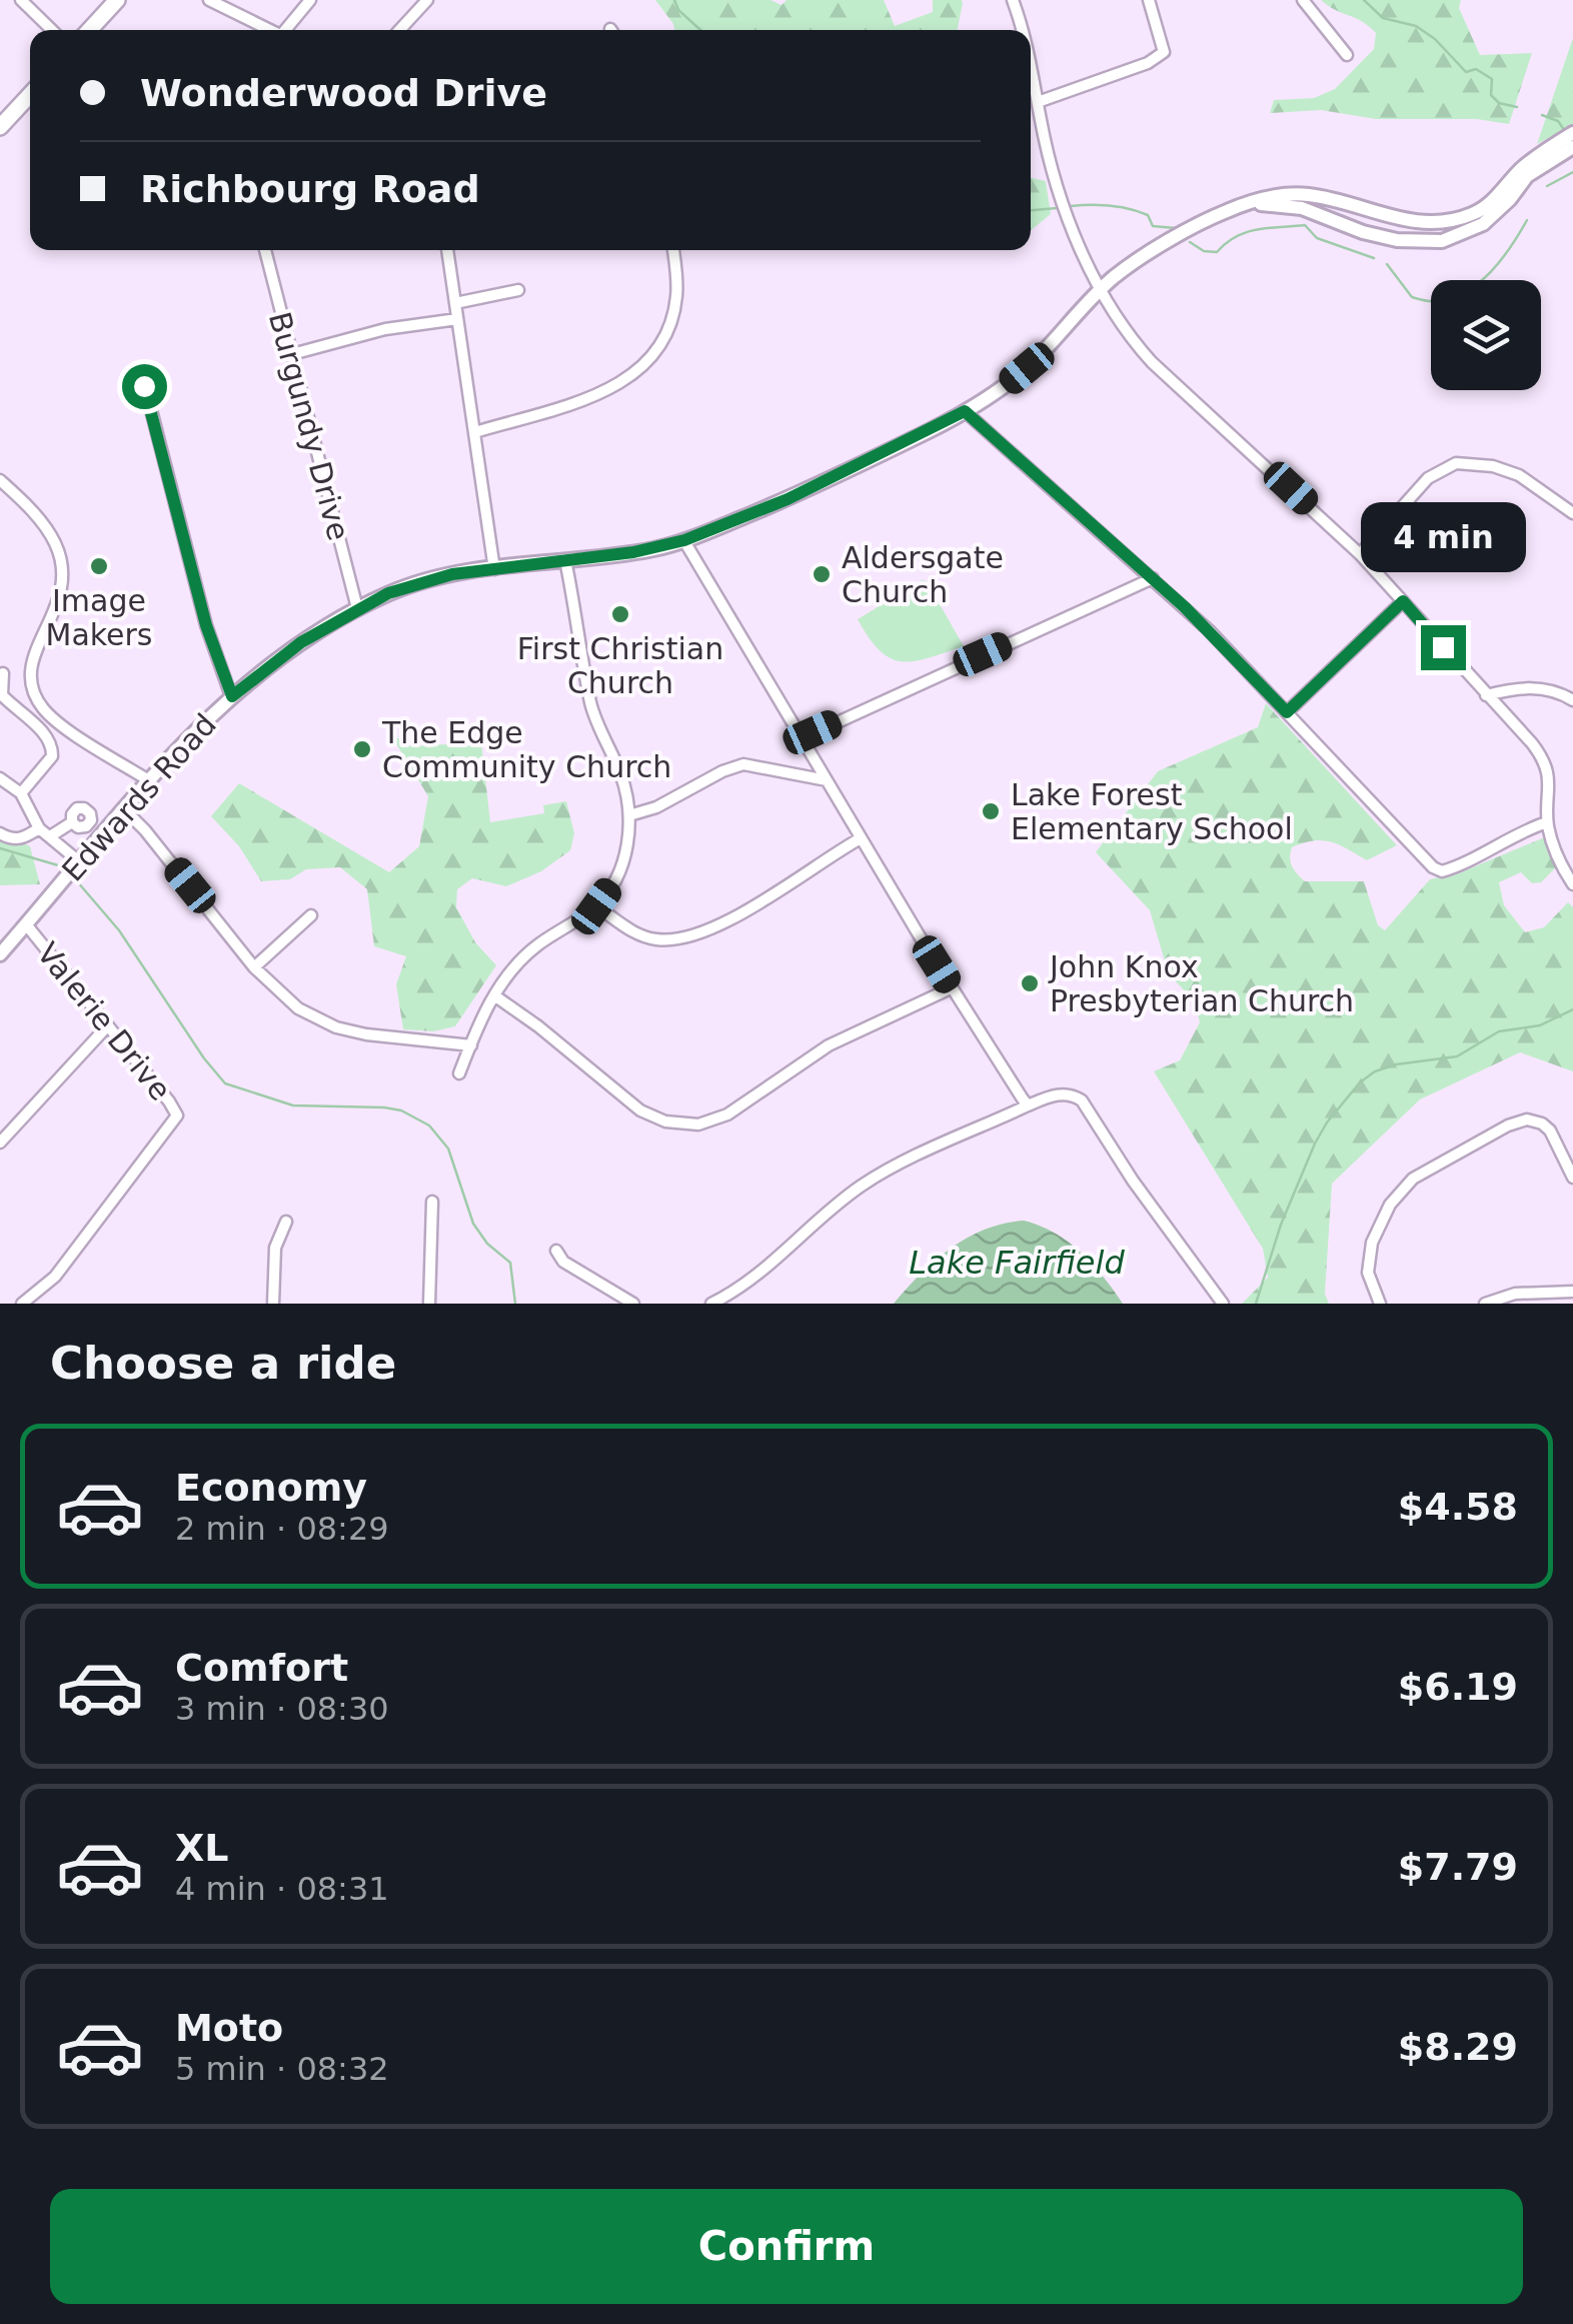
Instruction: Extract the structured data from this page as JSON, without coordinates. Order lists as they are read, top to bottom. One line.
{"streets":{"street":["Burgundy Drive","Edwards Road","Valerie Drive"]},"crossings":[["Burgundy Drive","Edwards Road"],["Edwards Road","Valerie Drive"]],"water":["Lake Fairfield"],"places":["Image Makers","Aldersgate Church","First Christian Church","The Edge Community Church","Lake Forest Elementary School","John Knox Presbyterian Church"],"page":{"banner":["Wonderwood Drive","Richbourg Road"],"bubble":"4 min","heading":"Choose a ride","list":[{"name":"Economy","note":"2 min · 08:29","value":"$4.58"},{"name":"Comfort","note":"3 min · 08:30","value":"$6.19"},{"name":"XL","note":"4 min · 08:31","value":"$7.79"},{"name":"Moto","note":"5 min · 08:32","value":"$8.29"}],"buttons":"Confirm"}}
